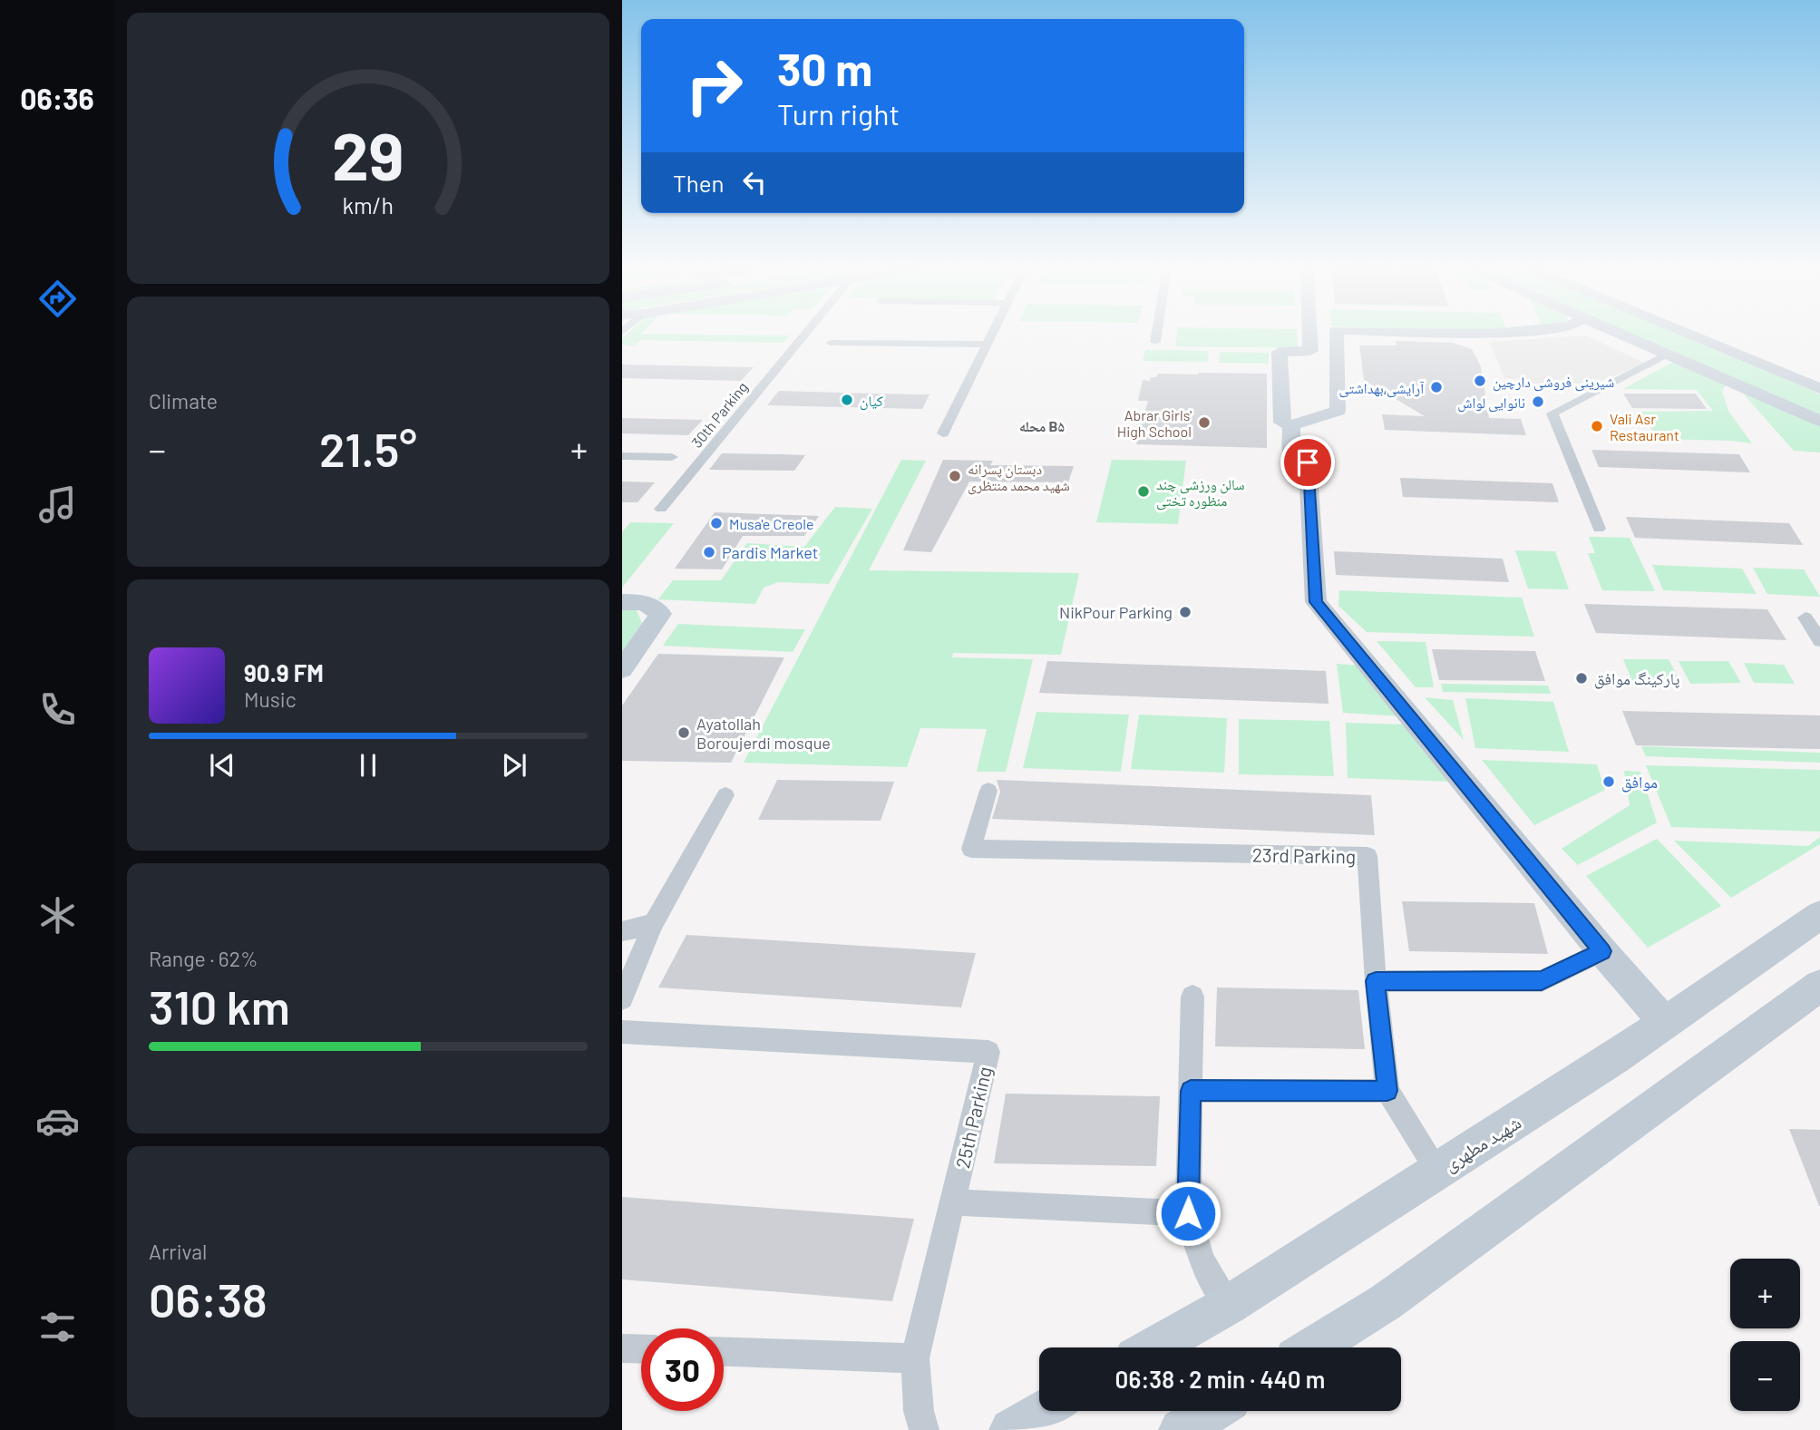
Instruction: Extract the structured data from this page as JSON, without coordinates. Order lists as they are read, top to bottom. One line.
{"streets":{"street":["30th Parking","23rd Parking","25th Parking","شهید مطهری"]},"crossings":[["23rd Parking","شهید مطهری"]],"districts":["محله B۵"],"places":["شیرینی فروشی دارچین","آرایشی،بهداشتی","کیان","نانوایی لواش","Abrar Girls' High School","Vali Asr Restaurant","دبستان پسرانه شهید محمد منتظری","سالن ورزشی چند منظوره تختی","Musa'e Creole","Pardis Market","NikPour Parking","پارکینگ موافق","Ayatollah Boroujerdi mosque","موافق"],"page":{"tabs":"06:36","turn":["30 m","Turn right"],"then":"Then","tile":["Climate",["Range · 62%","310 km"],["Arrival","06:38"]],"heat":["−","21.5°","+"],"song":["90.9 FM","Music"],"map_buttons":["+","−"],"limit":"30","trip":"06:38 · 2 min · 440 m","gauge":["29","km/h"]}}
